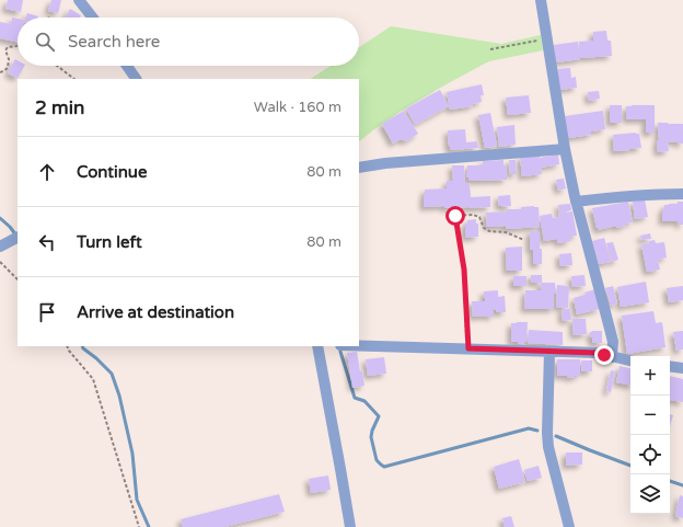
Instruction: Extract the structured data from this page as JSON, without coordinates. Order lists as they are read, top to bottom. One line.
{"page":{"search":"Search here","heading":["2 min","Walk · 160 m"],"list":[["Continue","80 m"],["Turn left","80 m"],"Arrive at destination"],"map_buttons":["+","−"]}}
